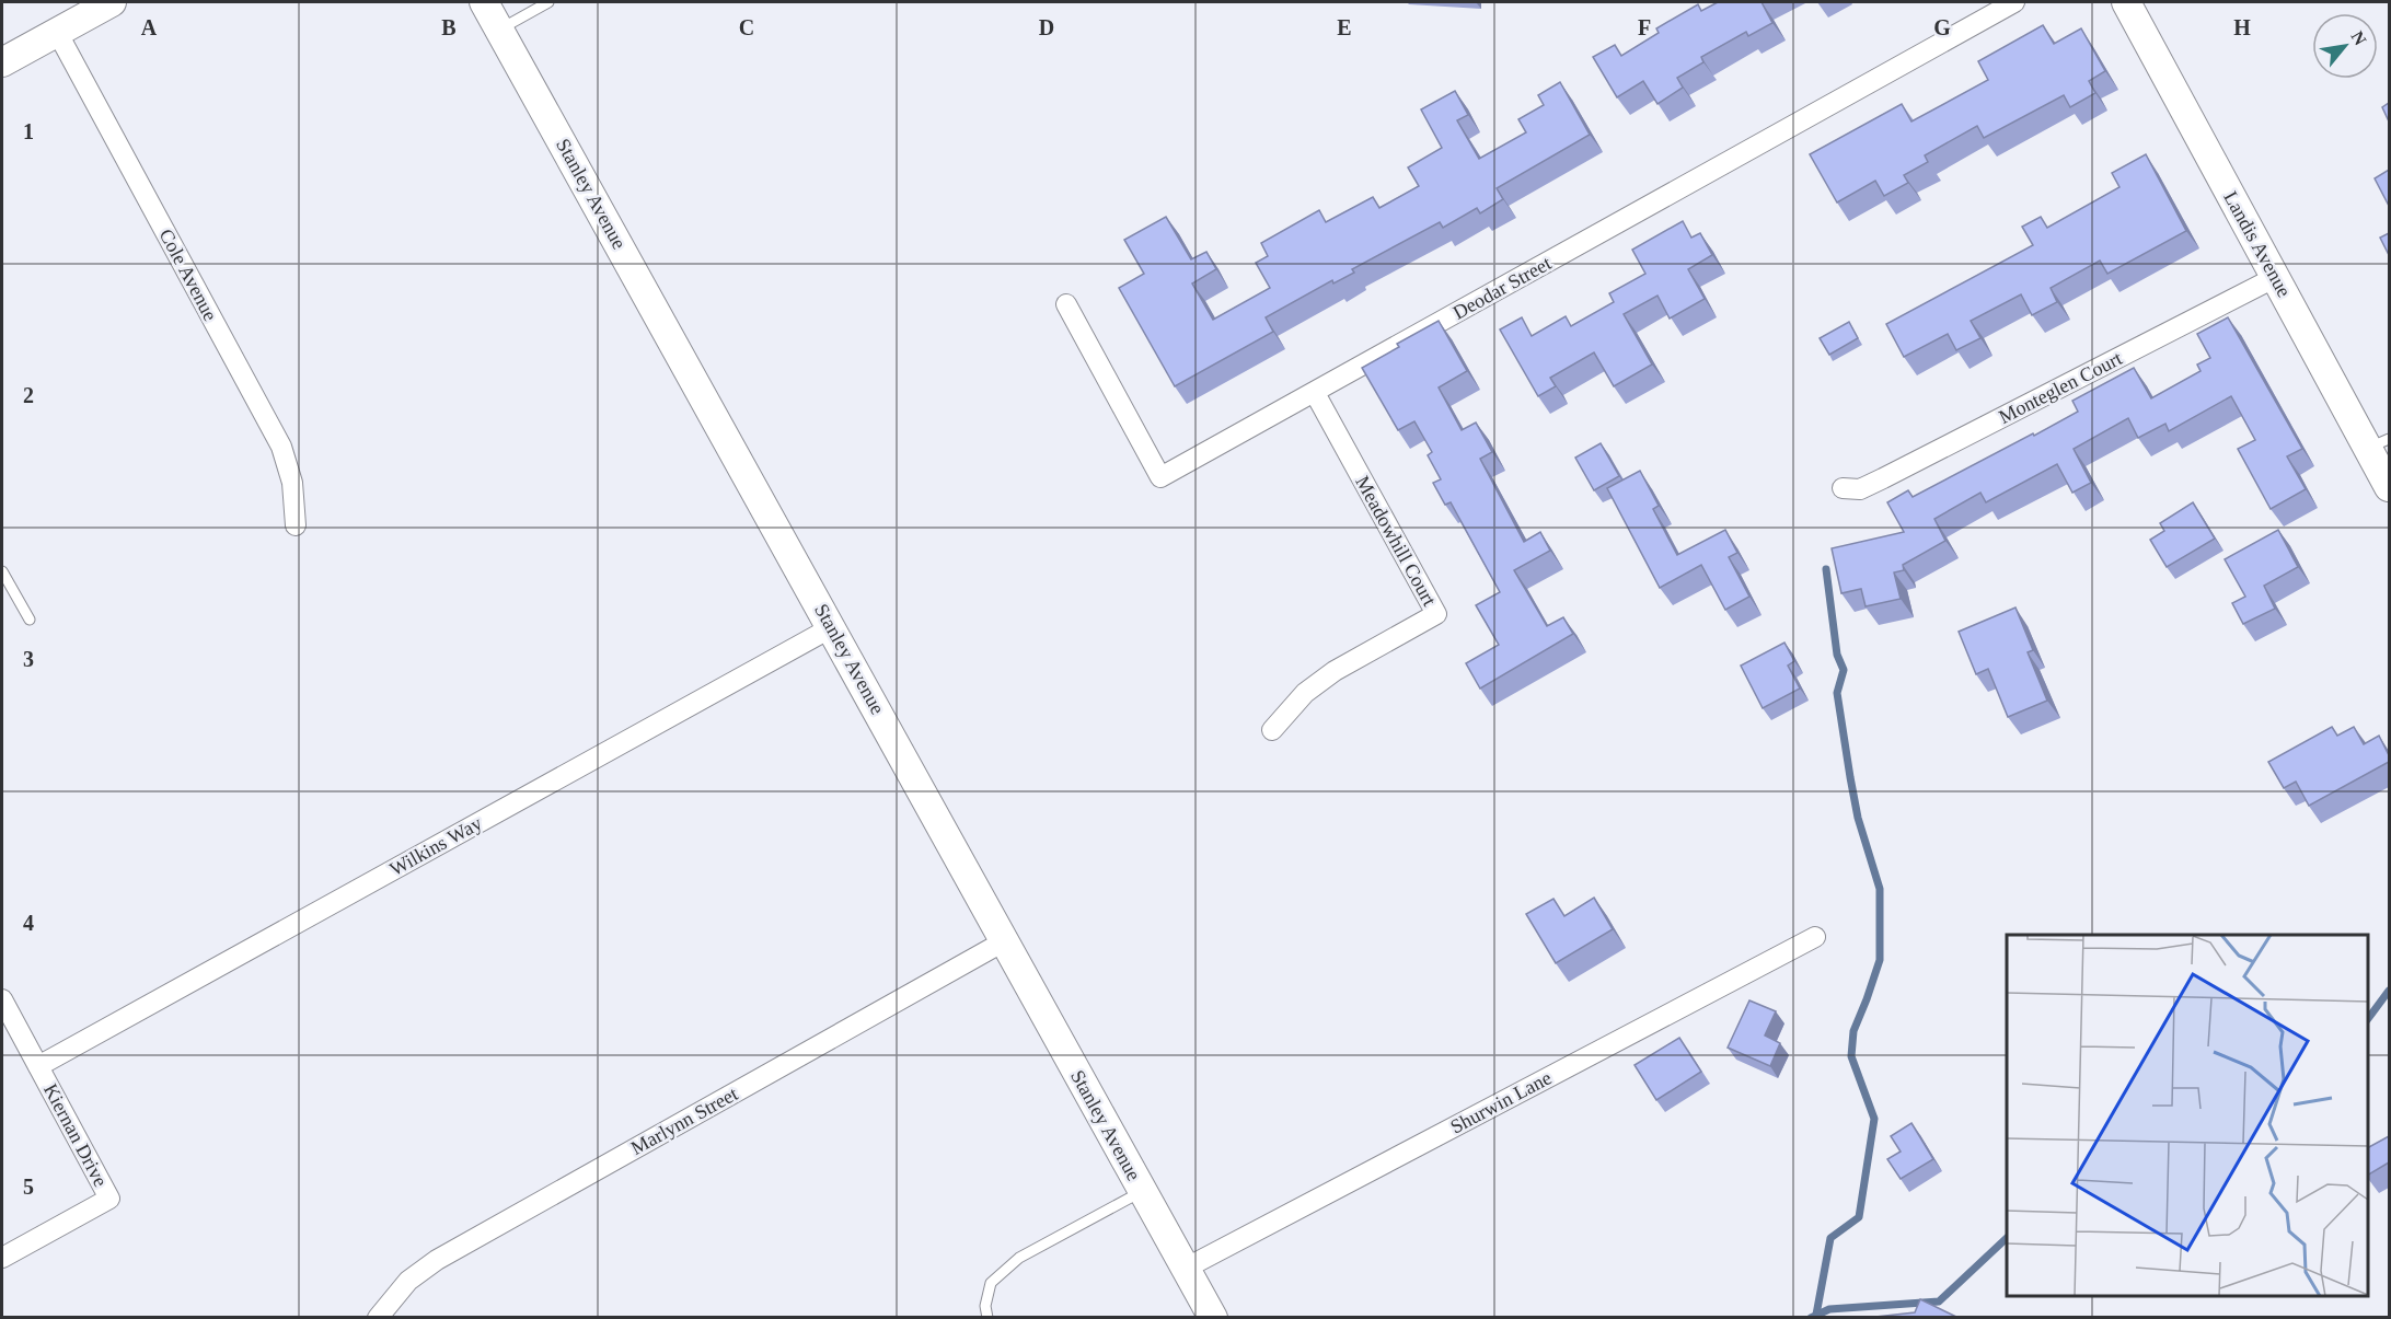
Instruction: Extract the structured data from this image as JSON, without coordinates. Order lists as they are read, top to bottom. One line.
{"streets":{"street":["Stanley Avenue","Landis Avenue","Cole Avenue","Deodar Street","Monteglen Court","Meadowhill Court","Wilkins Way","Shurwin Lane","Marlynn Street","Kiernan Drive"]},"crossings":[["Stanley Avenue","Wilkins Way"],["Stanley Avenue","Shurwin Lane"],["Stanley Avenue","Marlynn Street"],["Landis Avenue","Monteglen Court"],["Deodar Street","Meadowhill Court"],["Wilkins Way","Kiernan Drive"]],"north":"top right","grid":{"columns":["A","B","C","D","E","F","G","H"],"rows":["1","2","3","4","5"]}}
